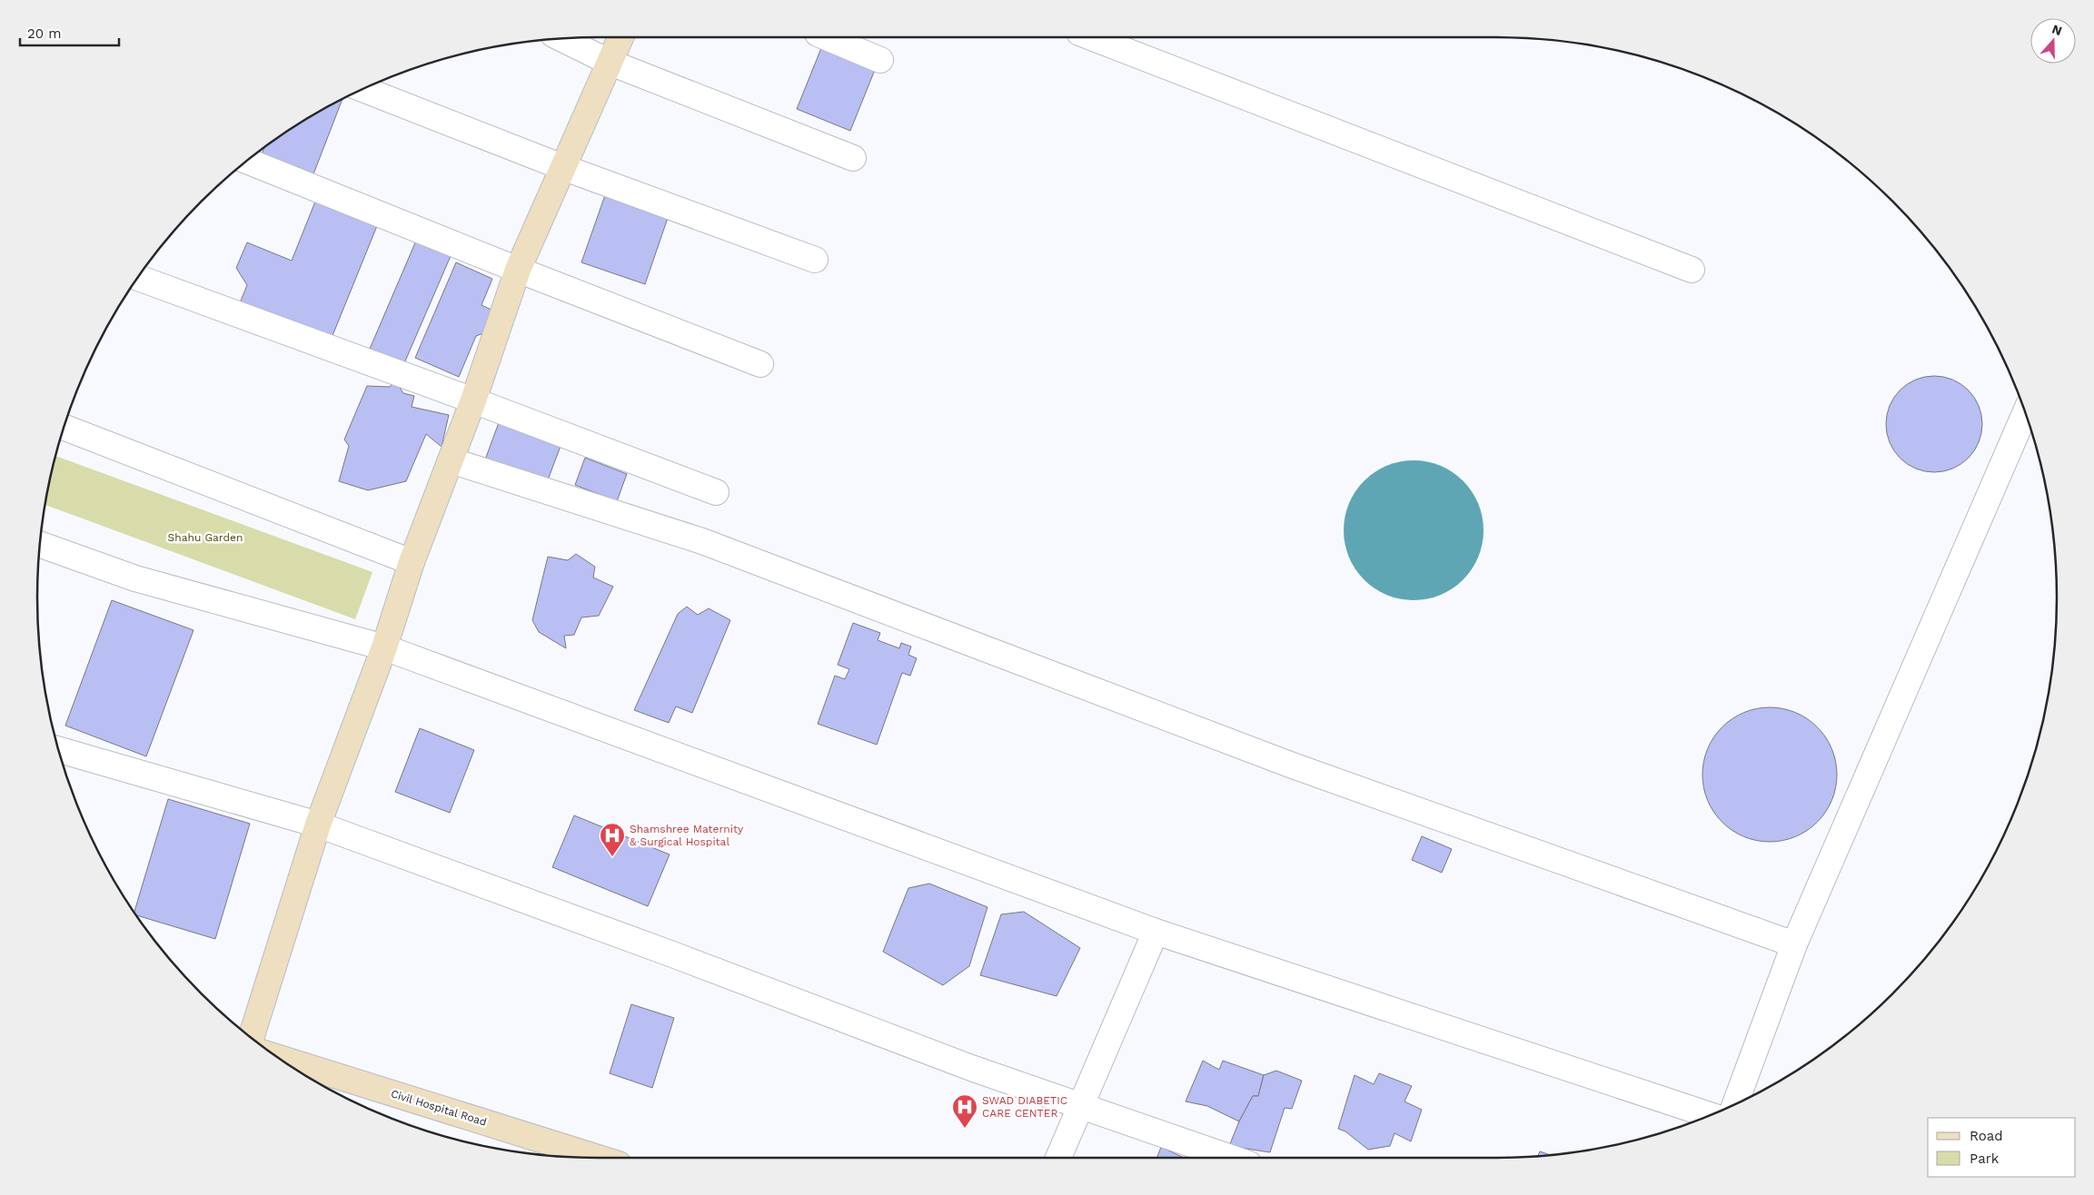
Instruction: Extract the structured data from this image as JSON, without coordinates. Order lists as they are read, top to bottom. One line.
{"streets":{"street":["Civil Hospital Road"]},"parks":["Shahu Garden"],"places":{"hospital":["Shamshree Maternity & Surgical Hospital","SWAD DIABETIC CARE CENTER"]},"legend":["Road","Park"],"scale_bar":"20 m","north":"top"}
